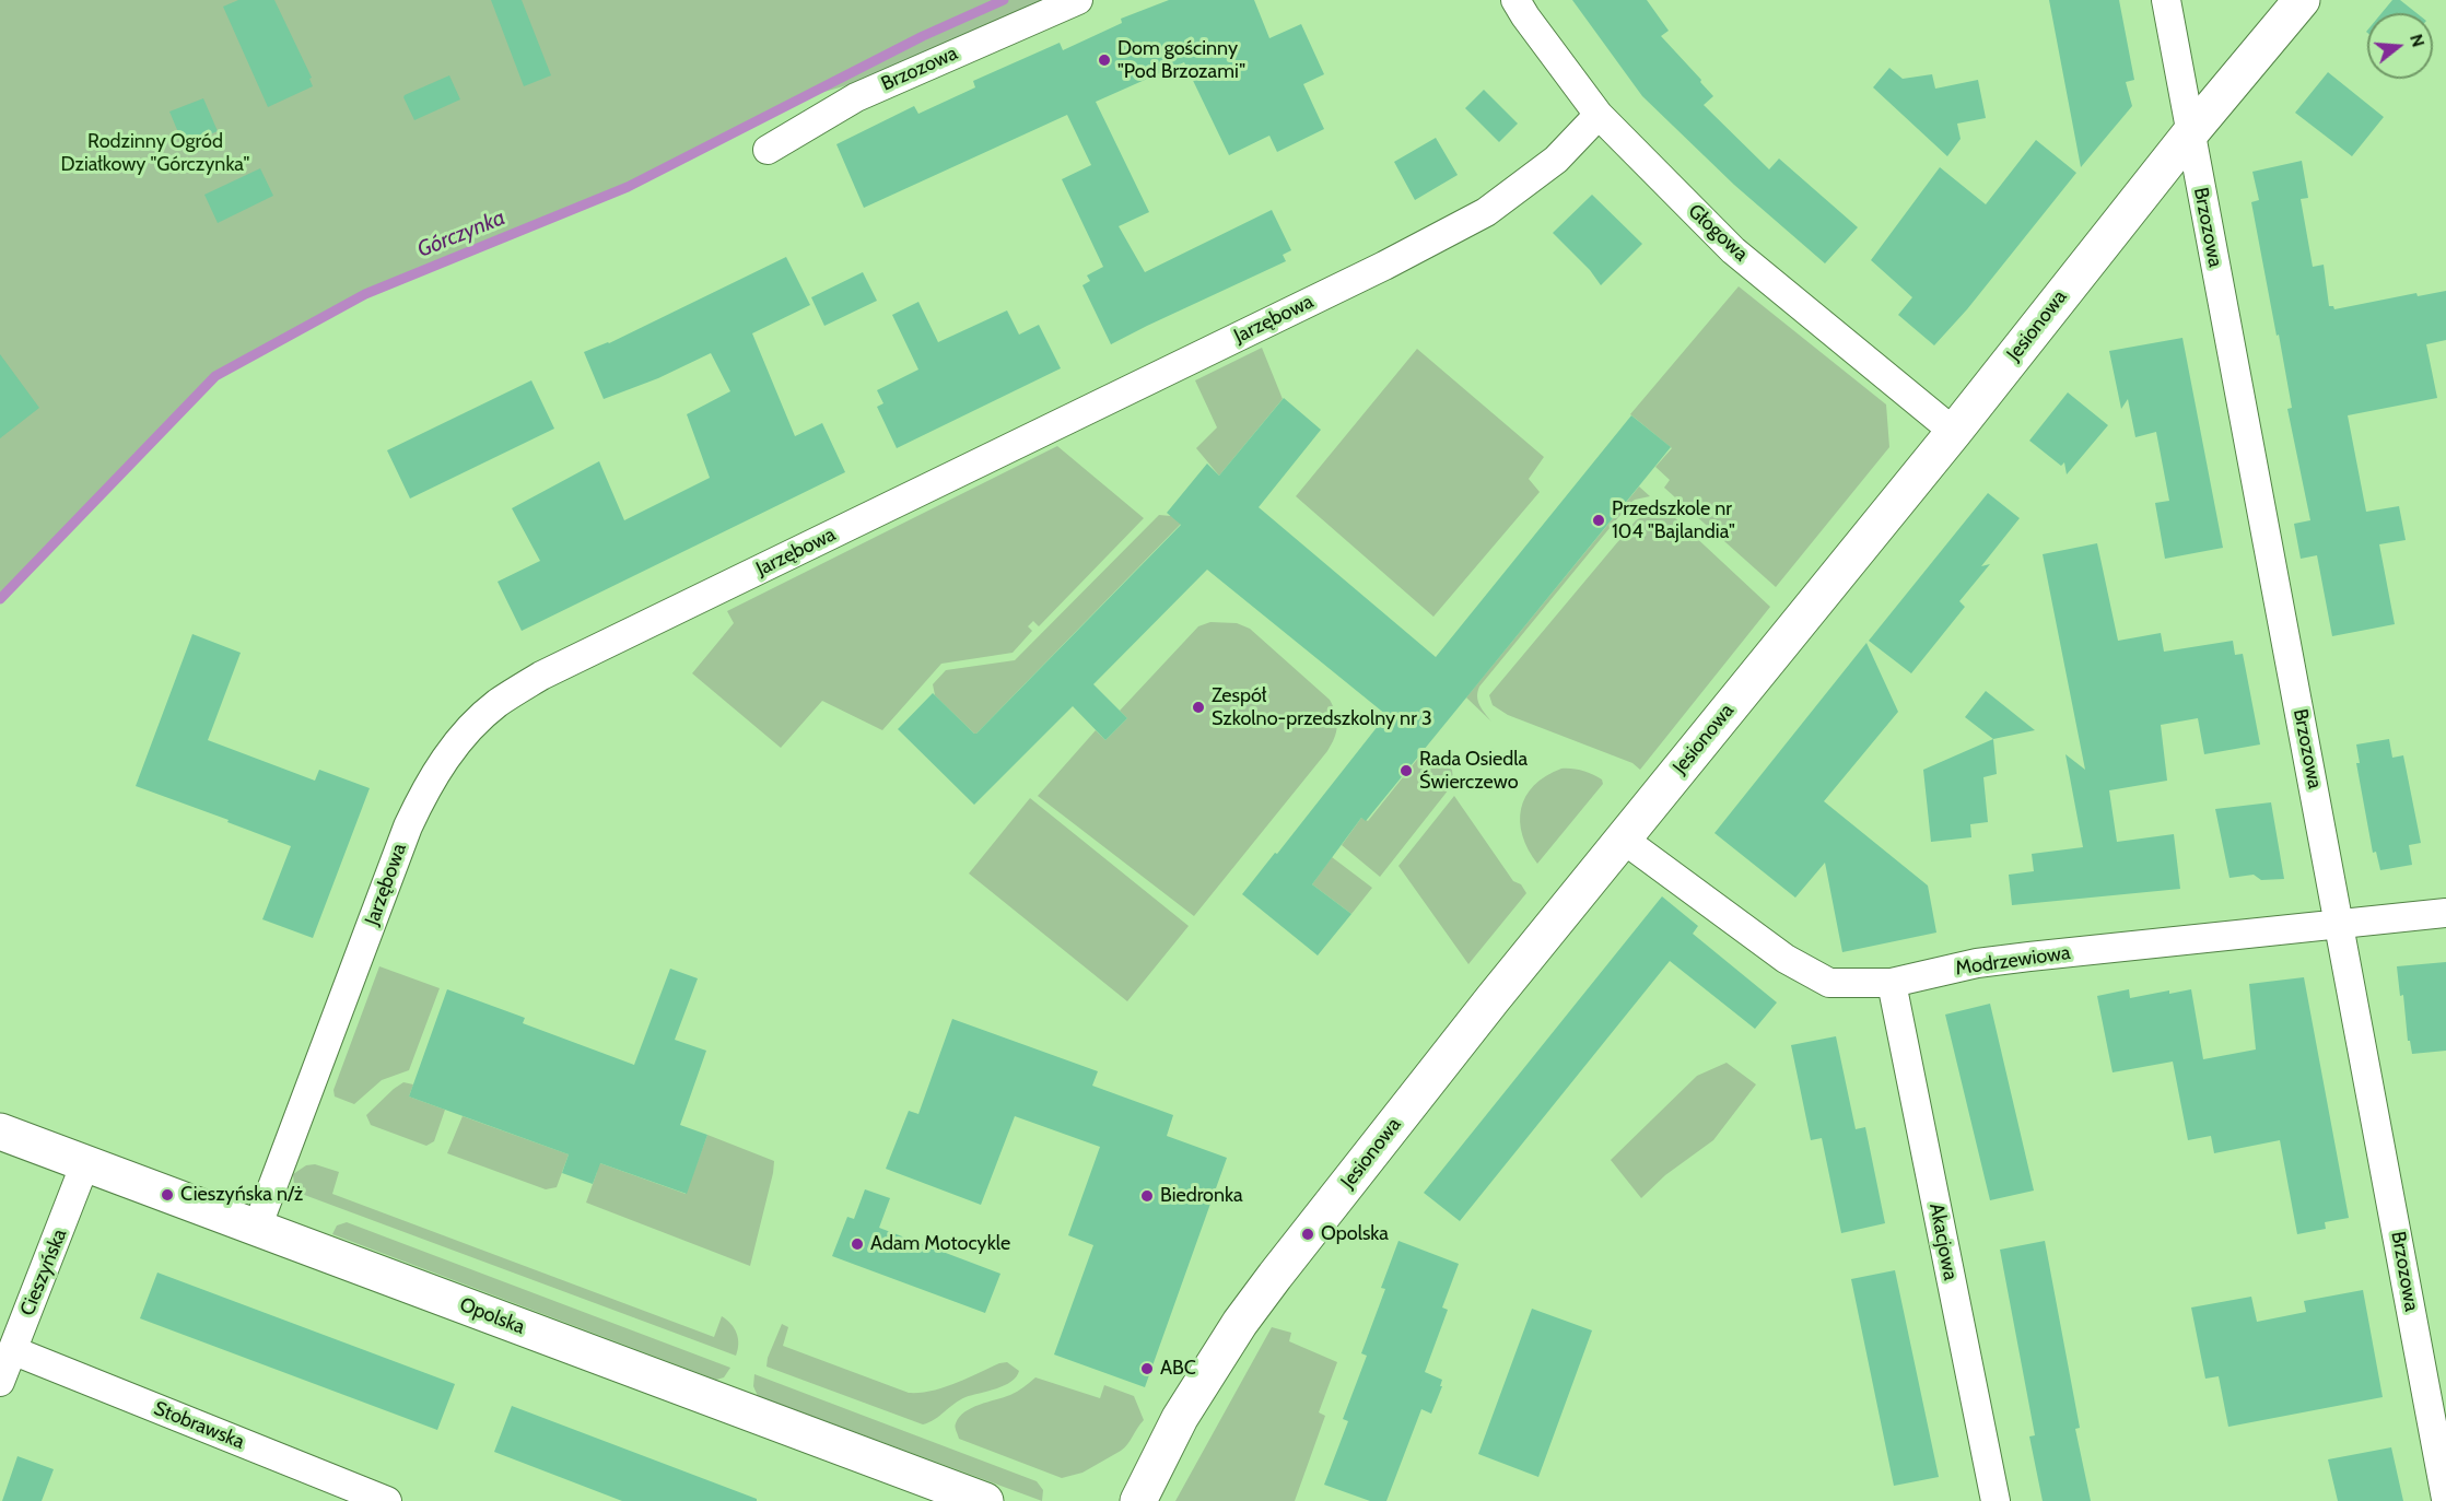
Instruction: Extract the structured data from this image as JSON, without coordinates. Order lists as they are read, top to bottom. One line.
{"streets":{"street":["Brzozowa","Głogowa","Jarzębowa","Jesionowa","Modrzewiowa","Akacjowa","Cieszyńska","Opolska","Stobrawska"]},"crossings":[["Brzozowa","Jesionowa"],["Brzozowa","Modrzewiowa"],["Głogowa","Jarzębowa"],["Głogowa","Jesionowa"],["Jarzębowa","Opolska"],["Jesionowa","Modrzewiowa"],["Modrzewiowa","Akacjowa"],["Cieszyńska","Opolska"],["Cieszyńska","Stobrawska"]],"water":["Górczynka"],"parks":["Rodzinny Ogród Działkowy \"Górczynka\""],"places":["Dom gościnny \"Pod Brzozami\"","Przedszkole nr 104 \"Bajlandia\"","Zespół Szkolno-przedszkolny nr 3","Rada Osiedla Świerczewo","Cieszyńska n/ż","Biedronka","Opolska","Adam Motocykle","ABC"],"north":"right"}
